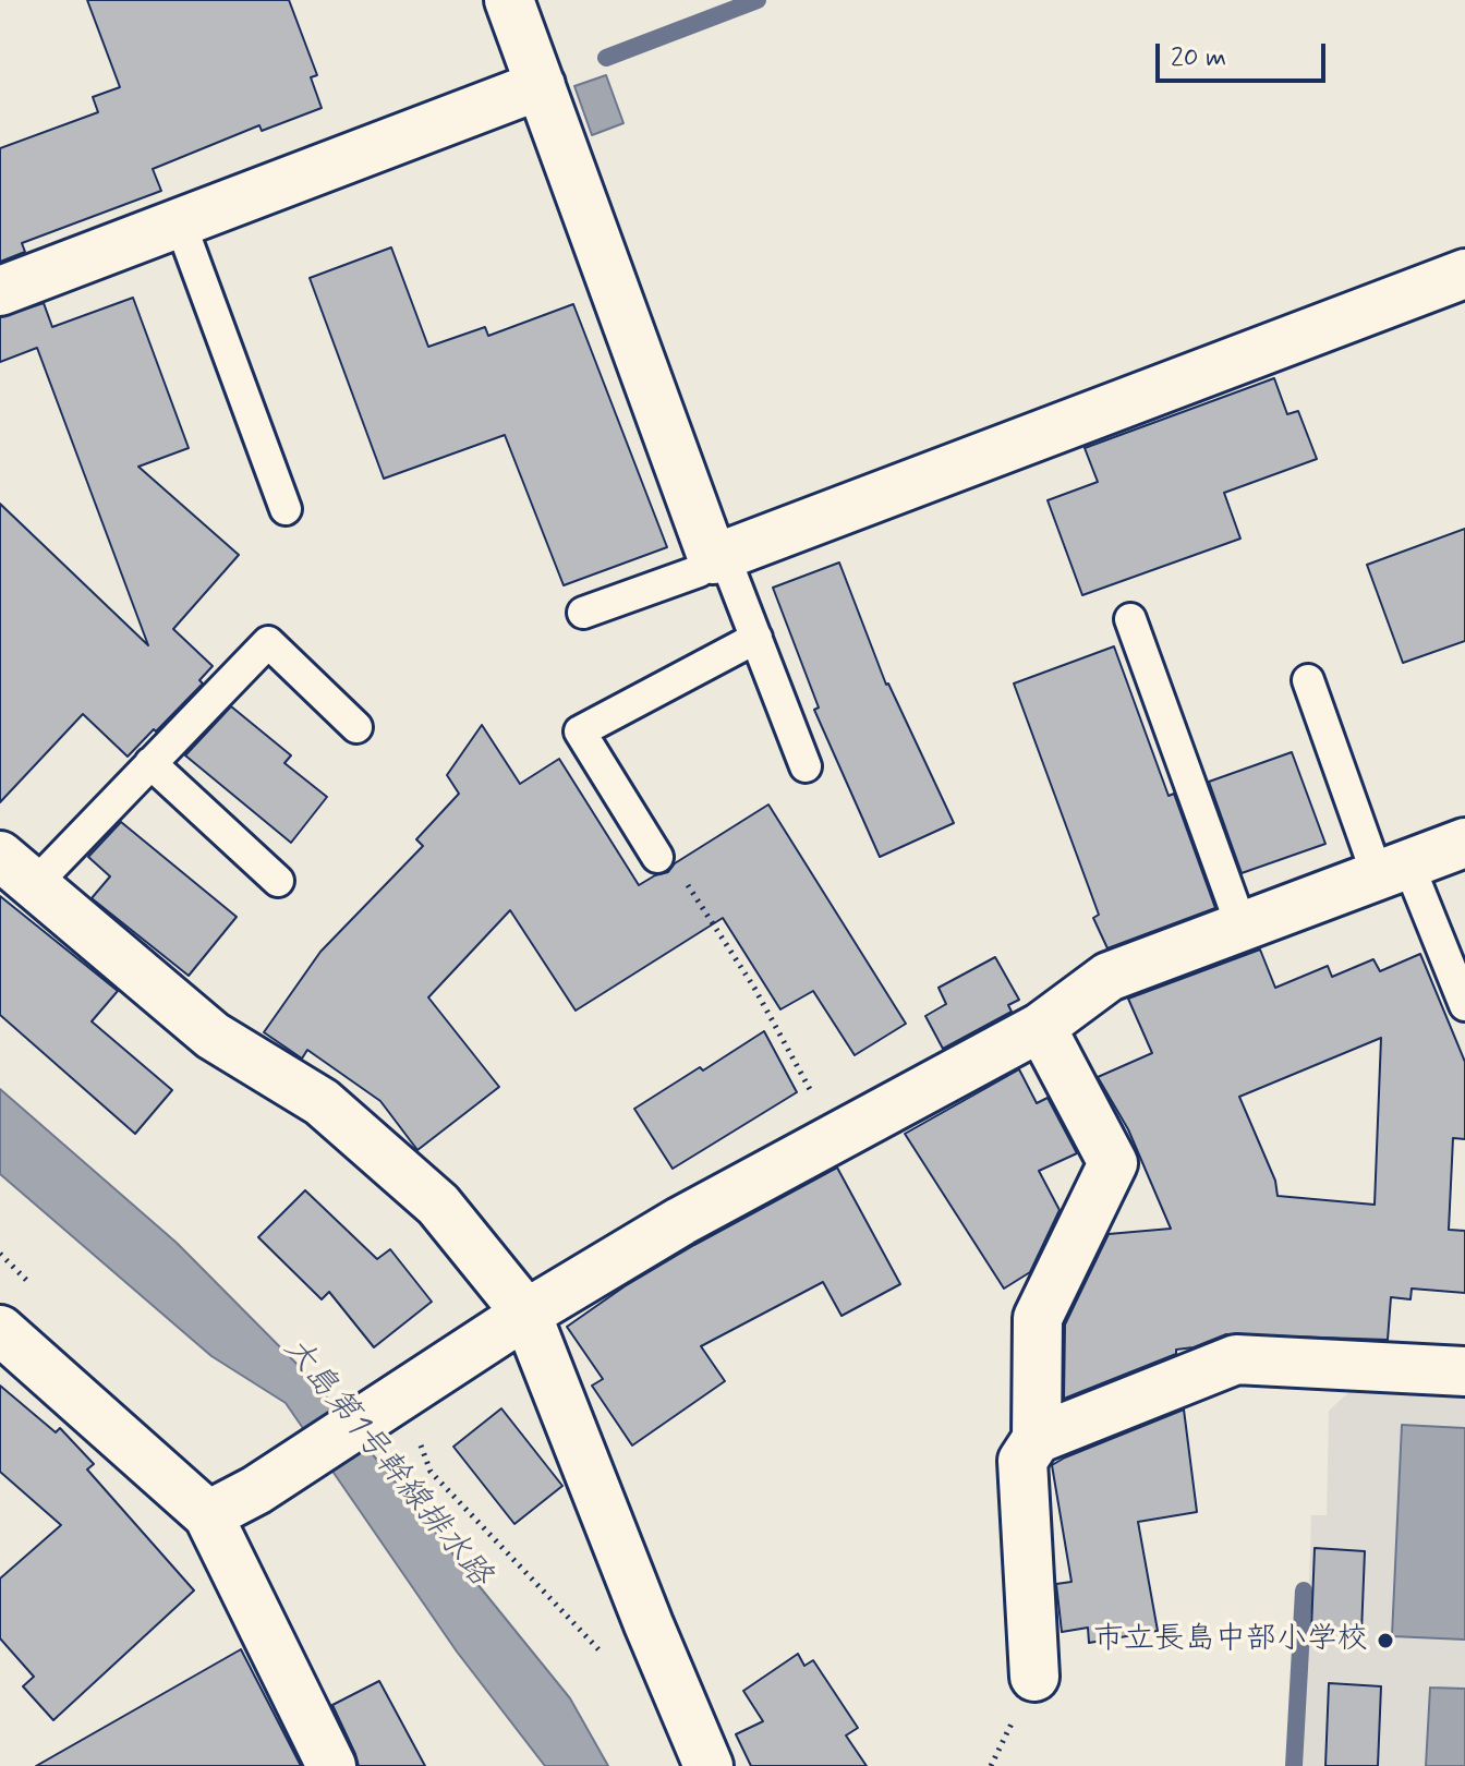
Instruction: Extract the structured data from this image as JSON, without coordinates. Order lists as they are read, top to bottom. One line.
{"water":["大島第1号幹線排水路"],"places":["市立長島中部小学校"],"scale_bar":"20 m"}
